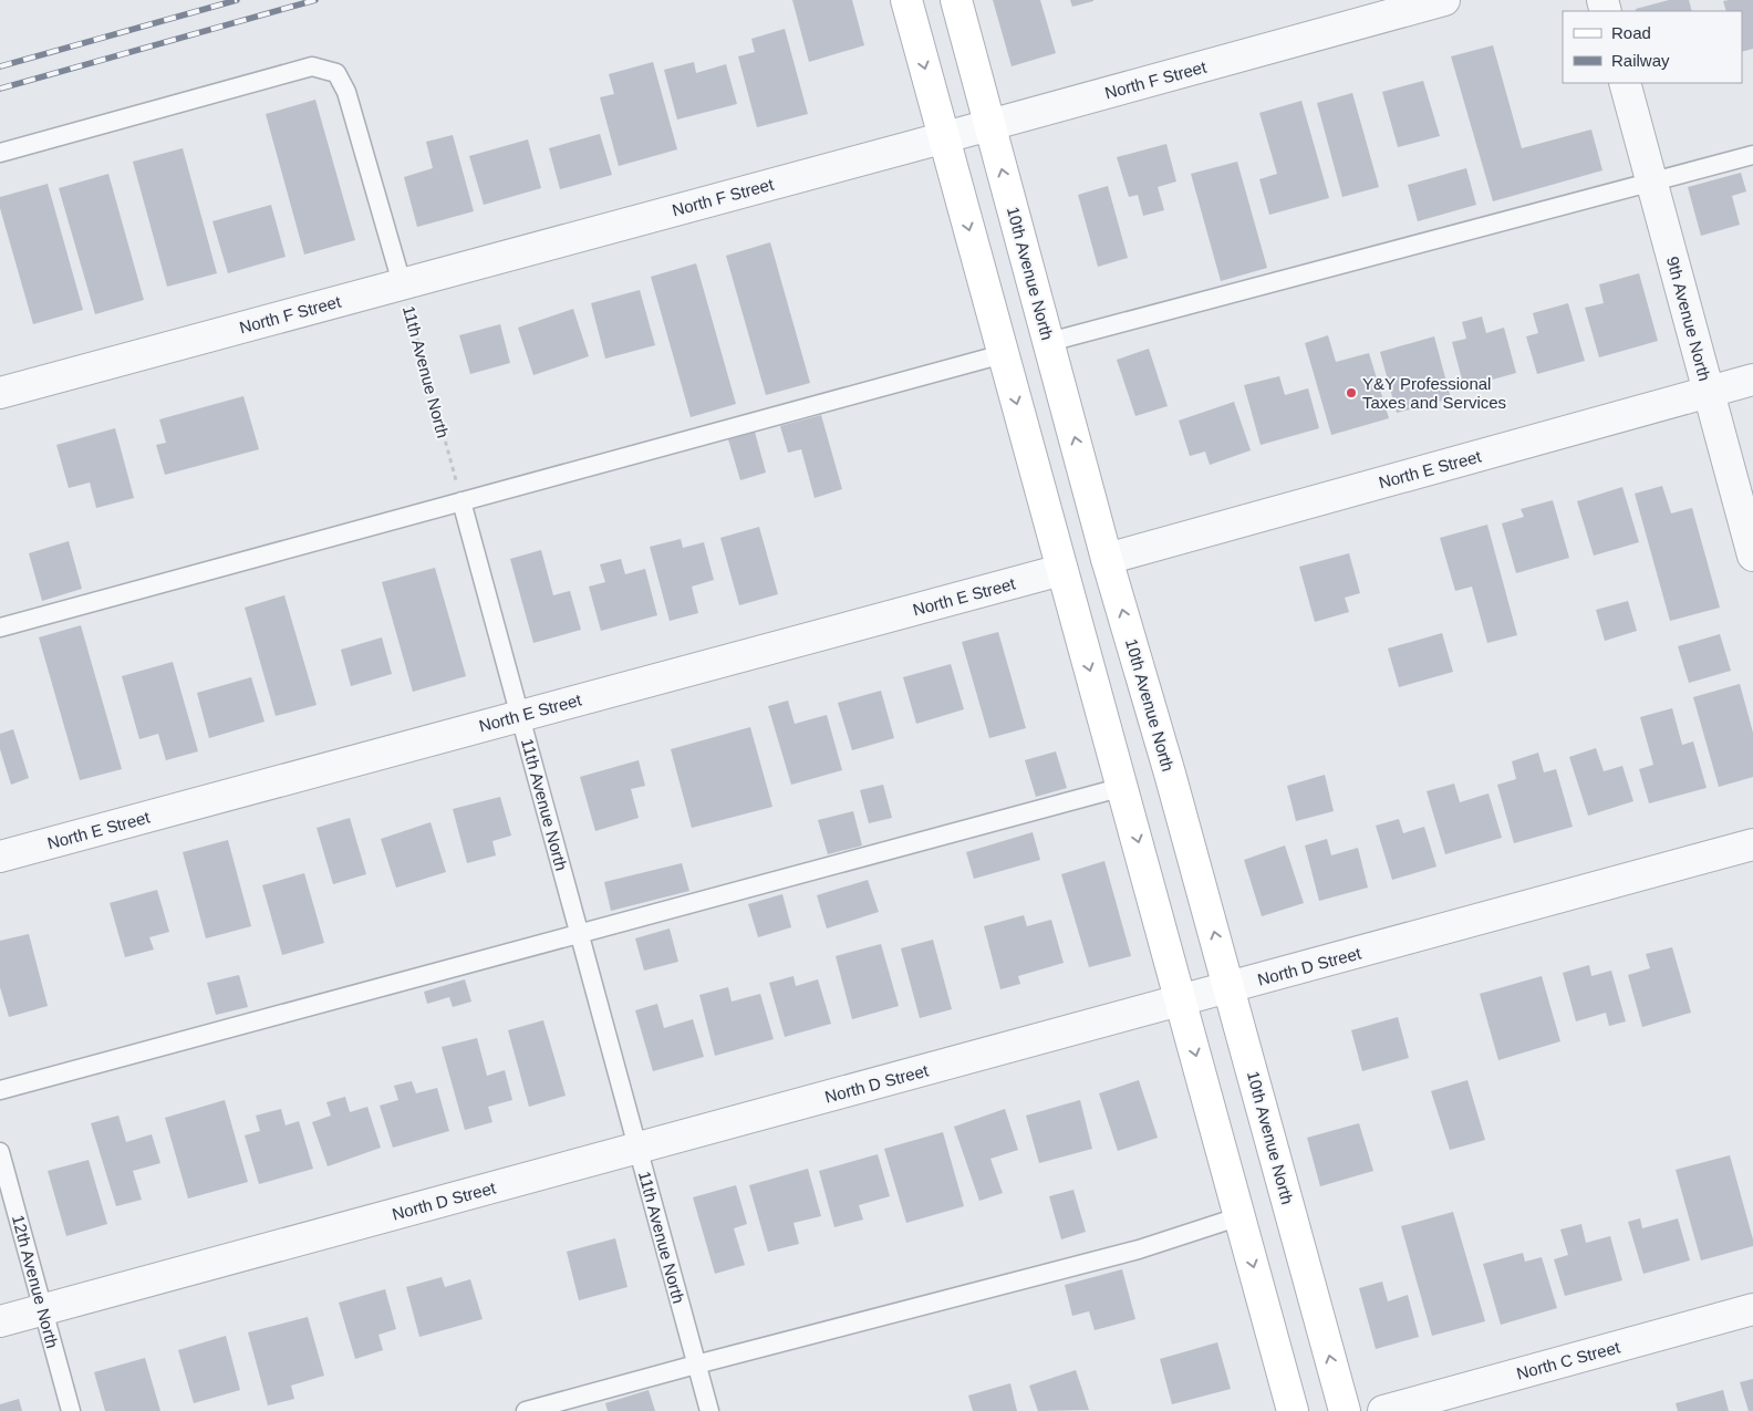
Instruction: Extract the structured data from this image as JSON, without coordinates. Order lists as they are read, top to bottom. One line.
{"streets":{"main road":["10th Avenue North"],"street":["North F Street","9th Avenue North","North E Street","North D Street","North C Street"],"lane":["11th Avenue North","12th Avenue North"]},"crossings":[["North F Street","10th Avenue North"],["North F Street","11th Avenue North"],["10th Avenue North","North E Street"],["10th Avenue North","North D Street"],["9th Avenue North","North E Street"],["11th Avenue North","North E Street"],["11th Avenue North","North D Street"],["North D Street","12th Avenue North"]],"places":["Y&Y Professional Taxes and Services"],"legend":["Road","Railway"]}
